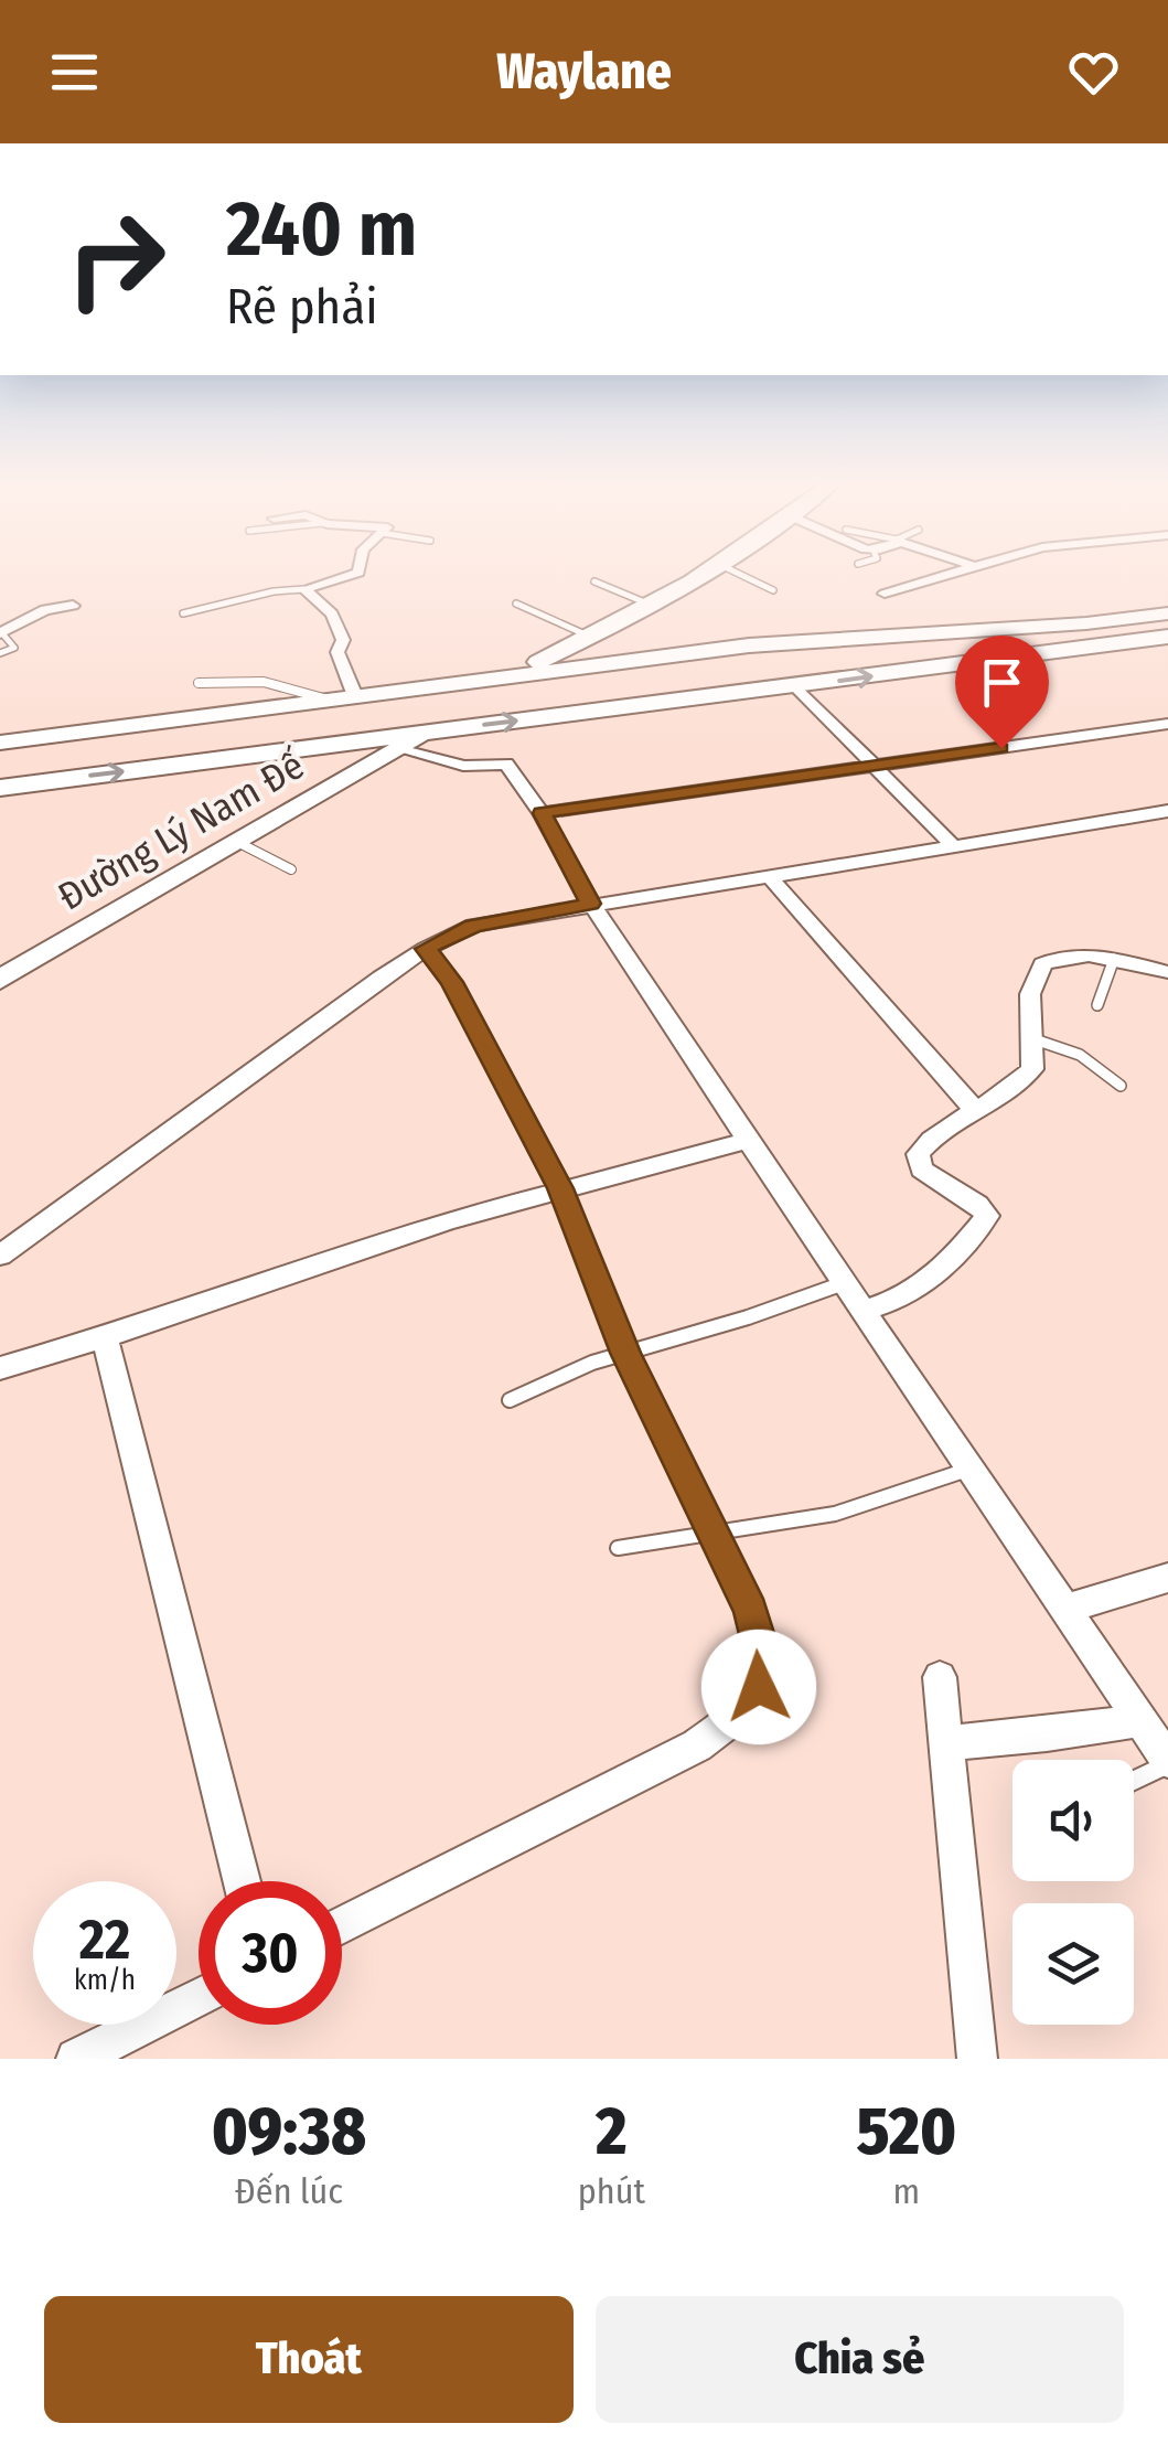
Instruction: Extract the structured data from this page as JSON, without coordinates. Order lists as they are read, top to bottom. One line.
{"streets":{"street":["Đường Lý Nam Đế"]},"page":{"header":"Waylane","turn":["240 m","Rẽ phải"],"speed":"22 km/h","limit":"30","eta":["09:38","Đến lúc","2","phút","520","m"],"buttons":["Thoát","Chia sẻ"]}}
